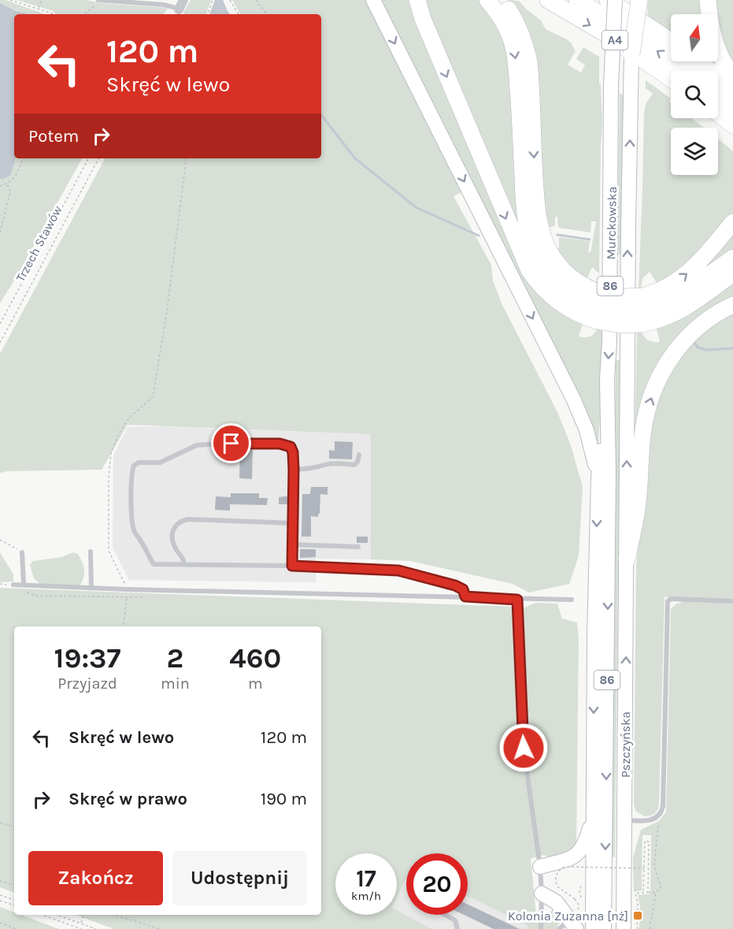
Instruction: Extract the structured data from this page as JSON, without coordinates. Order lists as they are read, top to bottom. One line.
{"streets":{"highway":["A4"],"main road":["Murckowska","86","Pszczyńska"],"path":["Trzech Stawów"]},"crossings":[["Murckowska","Pszczyńska"]],"places":{"transit":["Kolonia Zuzanna [nż]"]},"north":"top","page":{"turn":["120 m","Skręć w lewo"],"then":"Potem","eta":["19:37","Przyjazd","2","min","460","m"],"list":[{"name":"Skręć w lewo","value":"120 m"},{"name":"Skręć w prawo","value":"190 m"}],"buttons":["Zakończ","Udostępnij"],"speed":"17 km/h","limit":"20"}}
